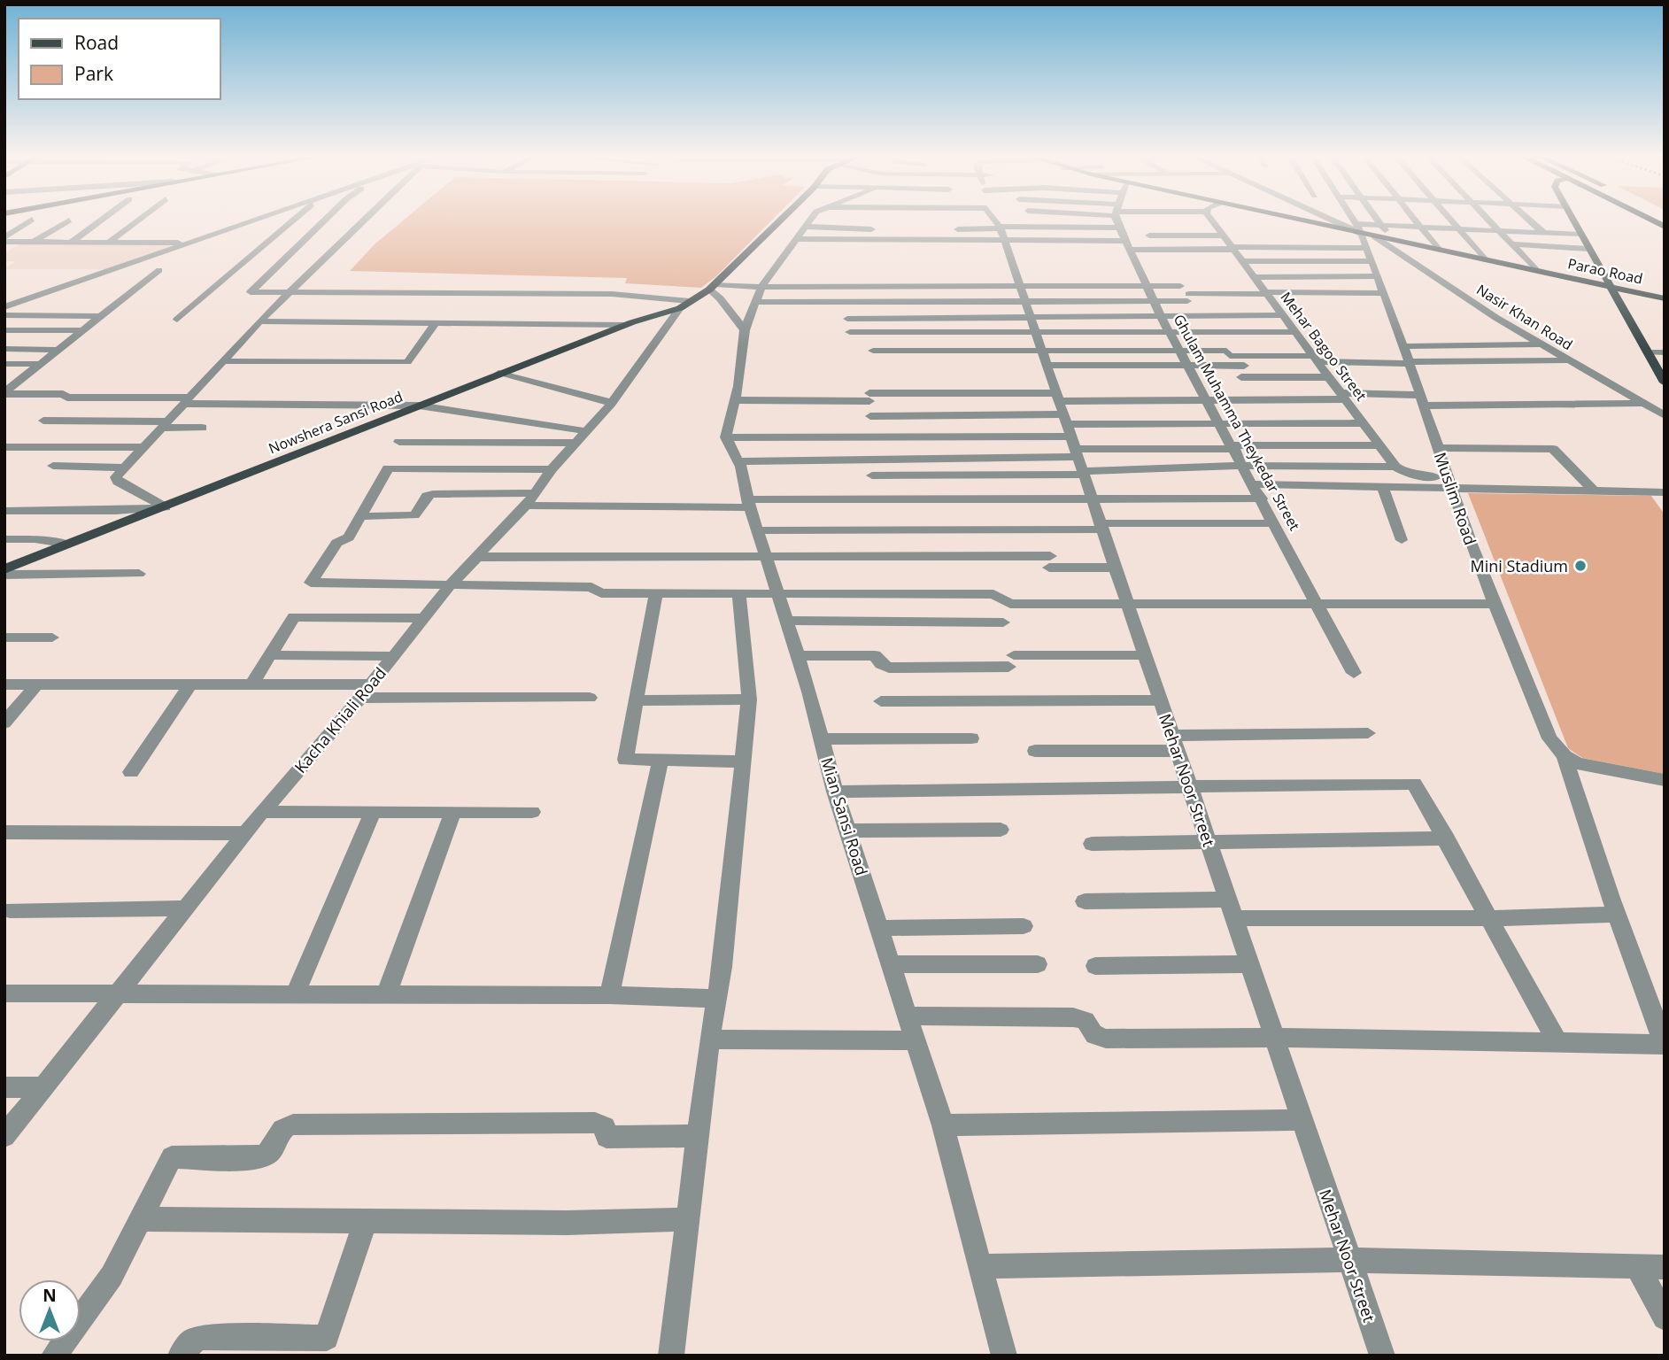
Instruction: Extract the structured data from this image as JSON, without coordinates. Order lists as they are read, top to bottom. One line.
{"streets":{"main road":["Parao Road","Nowshera Sansi Road"],"street":["Nasir Khan Road","Mehar Bagoo Street","Ghulam Muhamma Theykedar Street","Muslim Road","Kacha Khiali Road","Mehar Noor Street","Mian Sansi Road"]},"crossings":[["Parao Road","Nasir Khan Road"],["Parao Road","Muslim Road"],["Nasir Khan Road","Muslim Road"],["Nowshera Sansi Road","Kacha Khiali Road"]],"places":["Mini Stadium"],"legend":["Road","Park"],"north":"top"}
